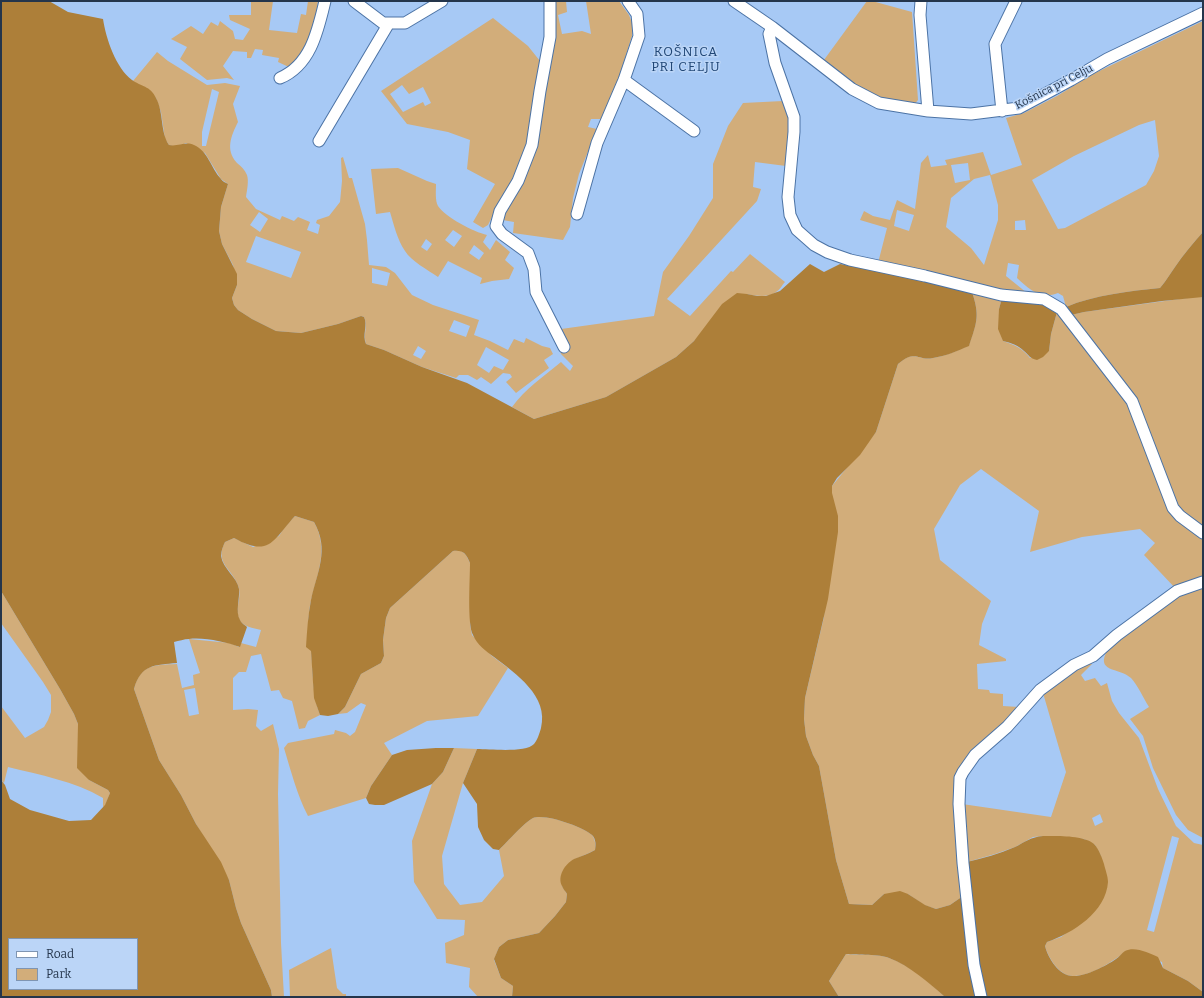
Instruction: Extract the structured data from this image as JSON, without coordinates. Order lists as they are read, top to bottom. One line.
{"streets":{"street":["Košnica pri Celju"]},"districts":["KOŠNICA PRI CELJU"],"legend":["Road","Park"]}
